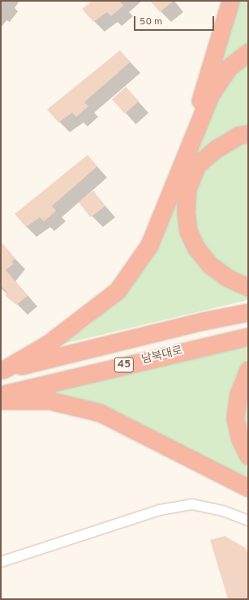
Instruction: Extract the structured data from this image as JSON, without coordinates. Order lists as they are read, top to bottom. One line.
{"streets":{"highway":["남북대로","45"]},"scale_bar":"50 m"}
